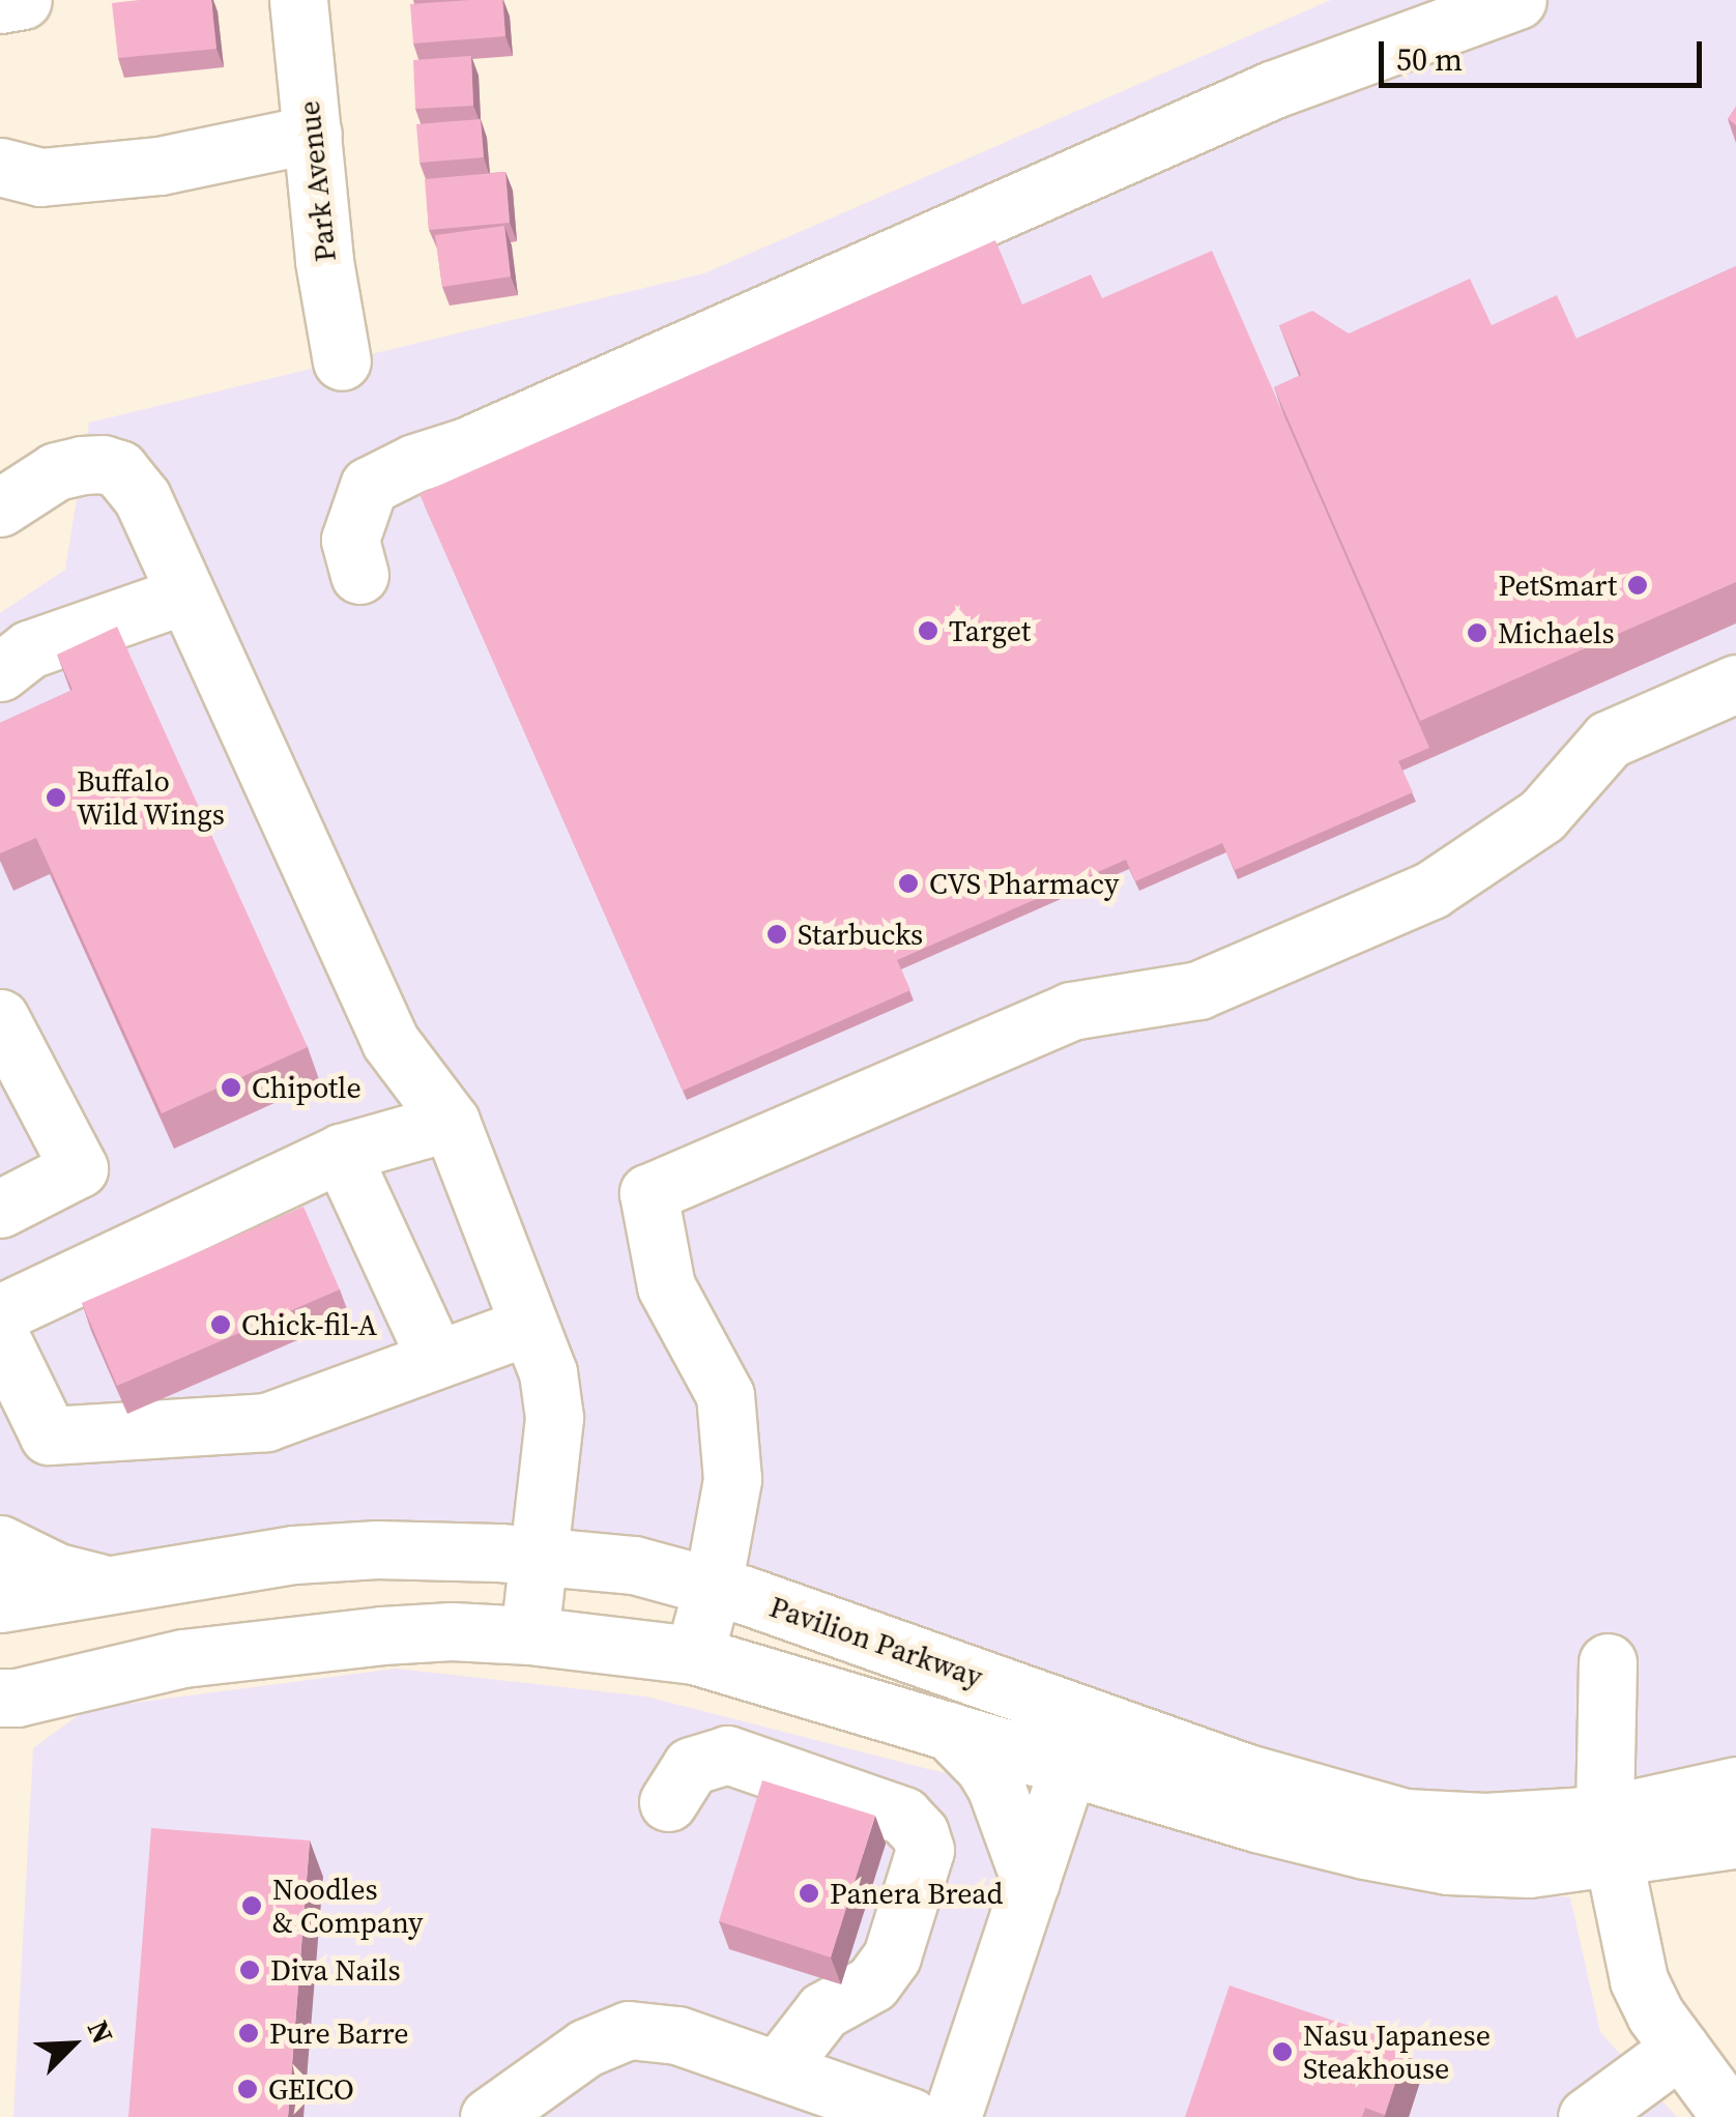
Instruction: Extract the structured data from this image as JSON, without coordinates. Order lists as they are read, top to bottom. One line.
{"streets":{"main road":["Park Avenue","Pavilion Parkway"]},"places":["PetSmart","Target","Michaels","Buffalo Wild Wings","CVS Pharmacy","Starbucks","Chipotle","Chick-fil-A","Panera Bread","Noodles & Company","Diva Nails","Pure Barre","Nasu Japanese Steakhouse","GEICO"],"scale_bar":"50 m","north":"top right"}
